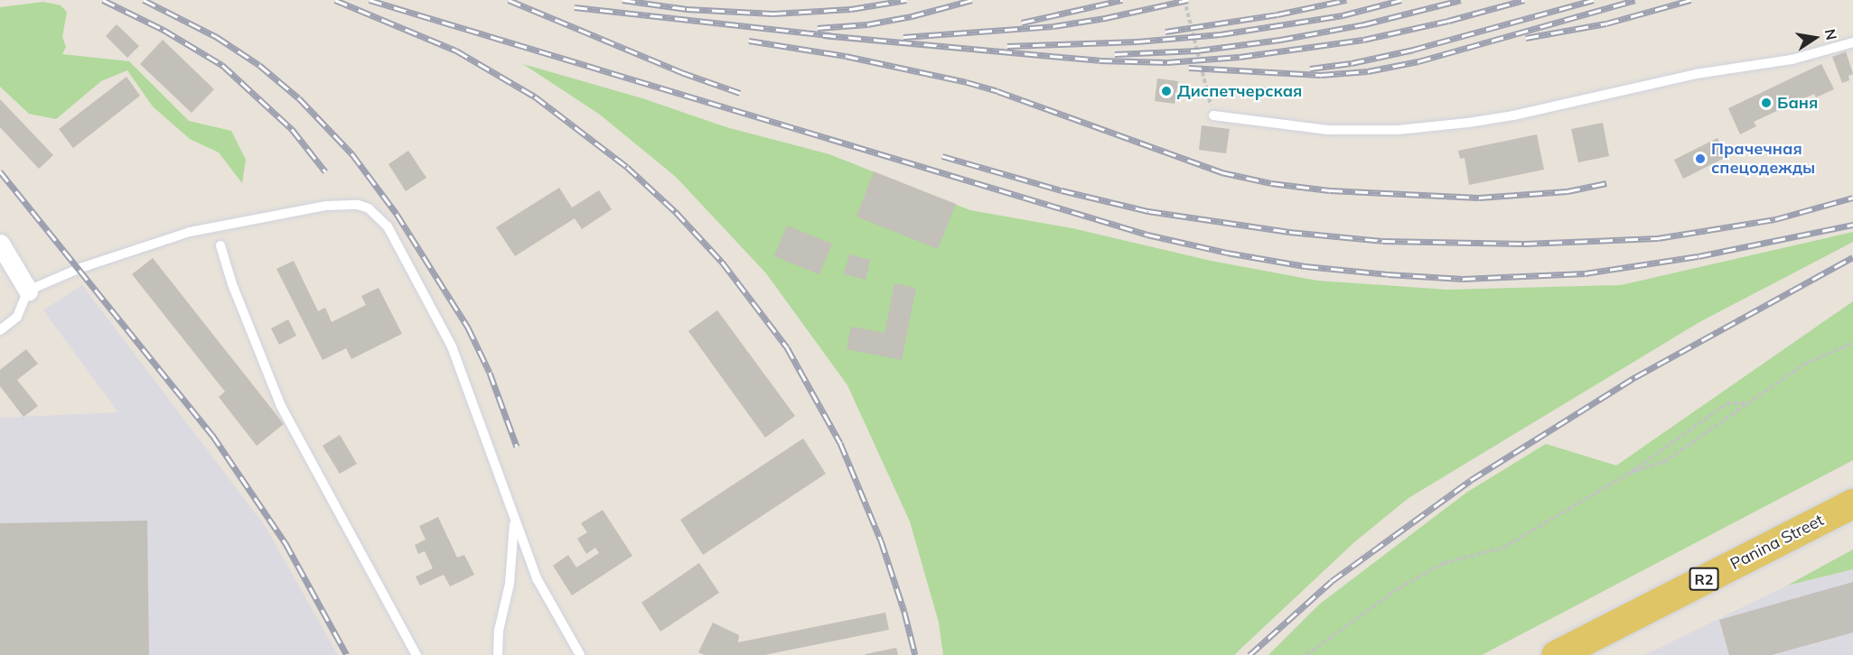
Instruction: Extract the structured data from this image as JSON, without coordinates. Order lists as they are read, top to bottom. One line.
{"streets":{"main road":["Panina Street","R2"]},"places":["Диспетчерская","Баня","Прачечная спецодежды"],"north":"right"}
